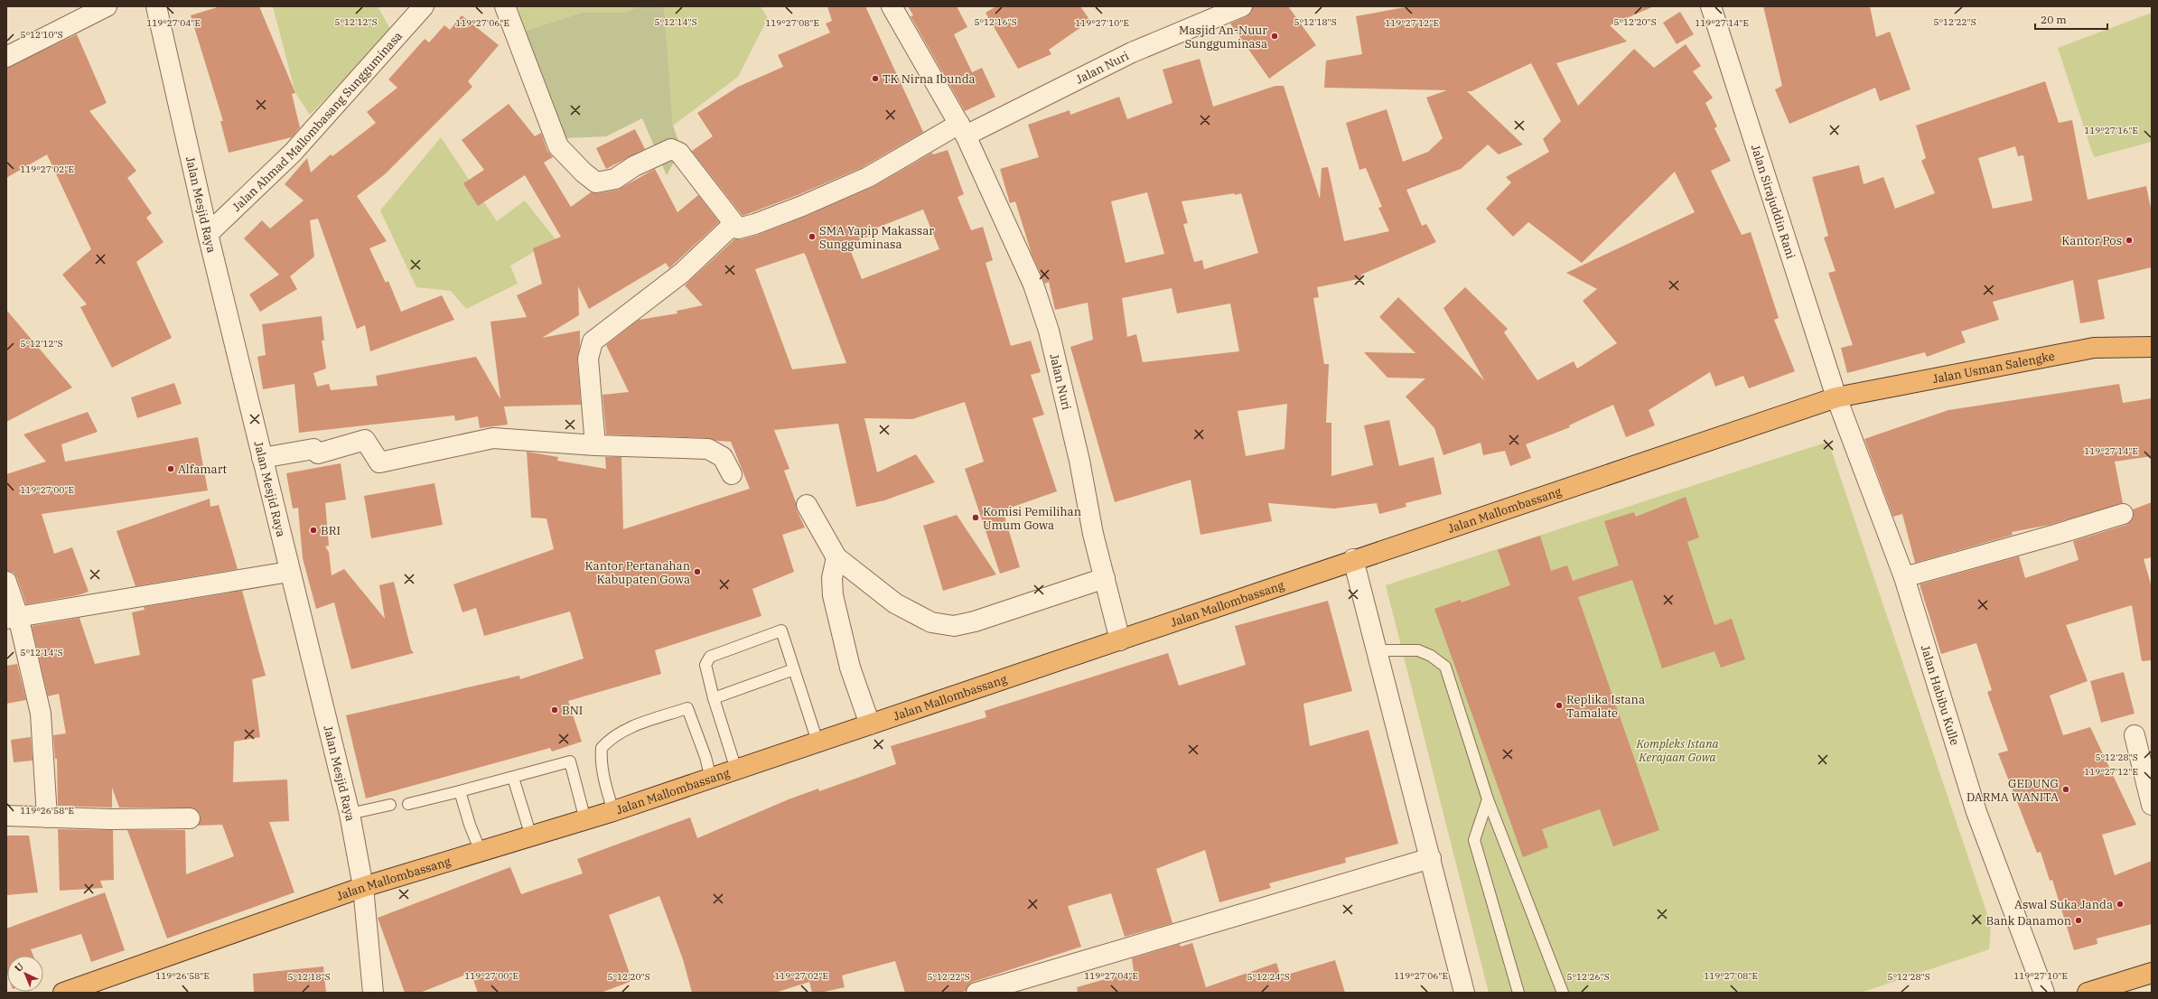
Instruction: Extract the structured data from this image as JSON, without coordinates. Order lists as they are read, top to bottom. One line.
{"streets":{"highway":["Jalan Usman Salengke","Jalan Mallombassang"],"street":["Jalan Nuri","Jalan Ahmad Mallombasang Sungguminasa","Jalan Sirajuddin Rani","Jalan Mesjid Raya","Jalan Habibu Kulle"]},"crossings":[["Jalan Nuri","Jalan Mallombassang"],["Jalan Ahmad Mallombasang Sungguminasa","Jalan Mesjid Raya"],["Jalan Sirajuddin Rani","Jalan Usman Salengke"],["Jalan Sirajuddin Rani","Jalan Mallombassang"],["Jalan Sirajuddin Rani","Jalan Habibu Kulle"],["Jalan Mesjid Raya","Jalan Mallombassang"],["Jalan Usman Salengke","Jalan Mallombassang"],["Jalan Usman Salengke","Jalan Habibu Kulle"],["Jalan Mallombassang","Jalan Habibu Kulle"]],"parks":["Kompleks Istana Kerajaan Gowa"],"places":["Masjid An-Nuur Sungguminasa","TK Nirna Ibunda","SMA Yapip Makassar Sungguminasa","Kantor Pos","Alfamart","Komisi Pemilihan Umum Gowa","BRI","Kantor Pertanahan Kabupaten Gowa","Replika Istana Tamalate","BNI","GEDUNG DARMA WANITA","Aswal Suka Janda","Bank Danamon"],"scale_bar":"20 m","north":"top left","coordinates":["5°12'12\"S","5°12'14\"S","5°12'16\"S","5°12'18\"S","5°12'20\"S","5°12'22\"S","119°27'10\"E","119°27'04\"E","119°27'06\"E","119°27'08\"E","119°27'12\"E","119°27'14\"E","5°12'10\"S","119°27'16\"E","119°27'02\"E","119°27'00\"E","5°12'28\"S","119°26'58\"E","5°12'24\"S","5°12'26\"S"]}
